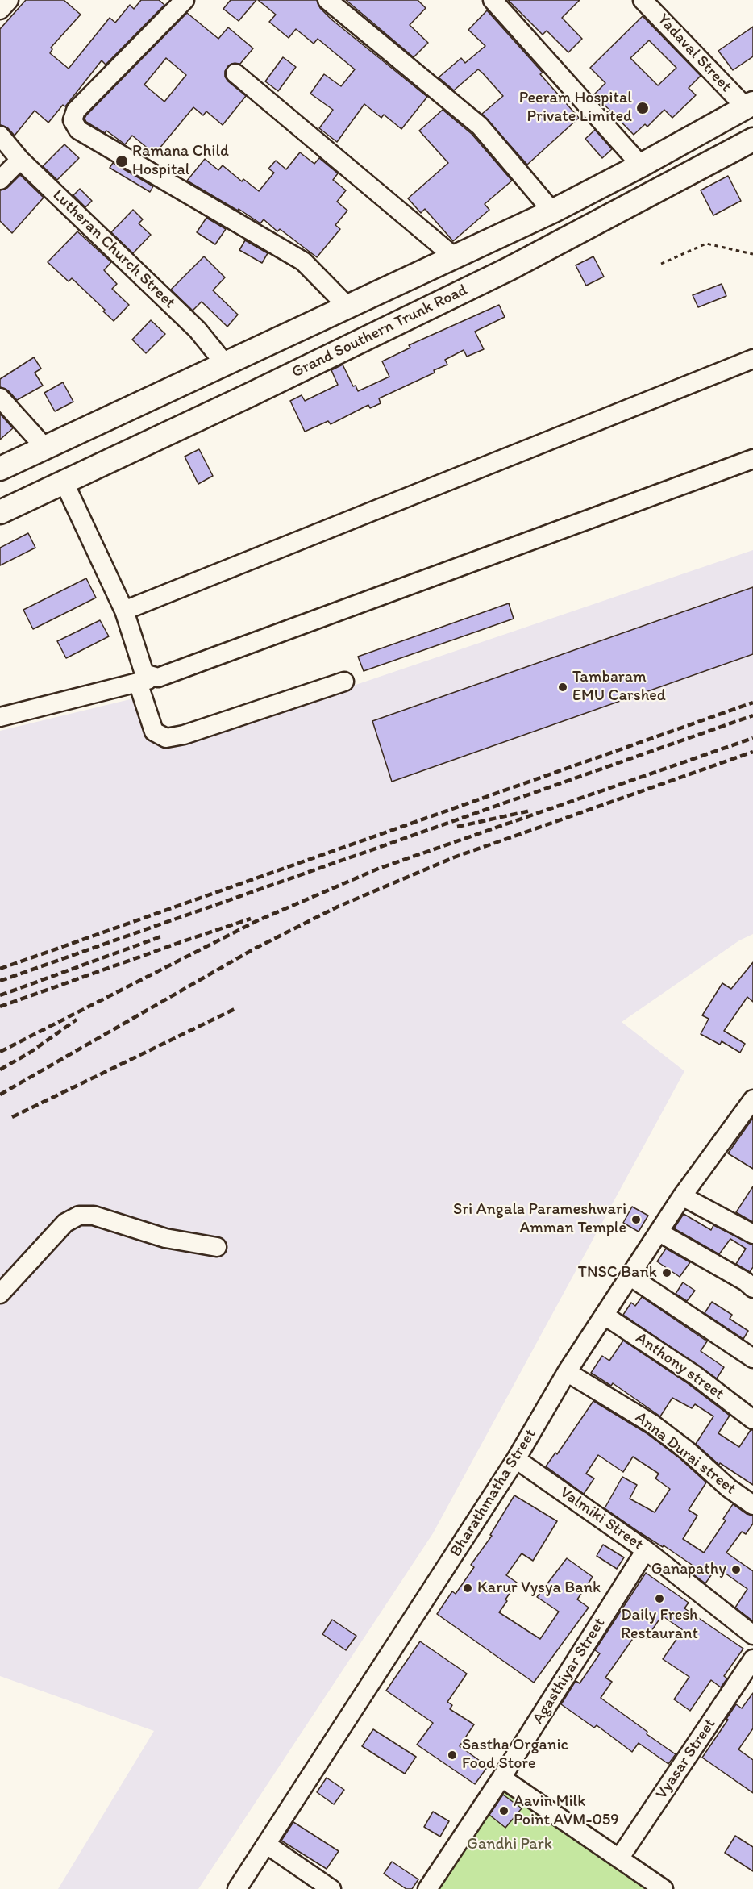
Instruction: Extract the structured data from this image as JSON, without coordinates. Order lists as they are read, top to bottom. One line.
{"streets":{"main road":["Grand Southern Trunk Road"],"street":["Yadaval Street","Lutheran Church Street","Anthony street","Anna Durai street","Bharathmatha Street","Valmiki Street","Agasthiyar Street","Vyasar Street"]},"crossings":[["Anthony street","Bharathmatha Street"],["Anna Durai street","Bharathmatha Street"],["Bharathmatha Street","Valmiki Street"],["Valmiki Street","Agasthiyar Street"]],"parks":["Gandhi Park"],"places":["Peeram Hospital Private Limited","Ramana Child Hospital","Tambaram EMU Carshed","Sri Angala Parameshwari Amman Temple","TNSC Bank","Ganapathy","Karur Vysya Bank","Daily Fresh Restaurant","Sastha Organic Food Store","Aavin Milk Point AVM-059"]}
